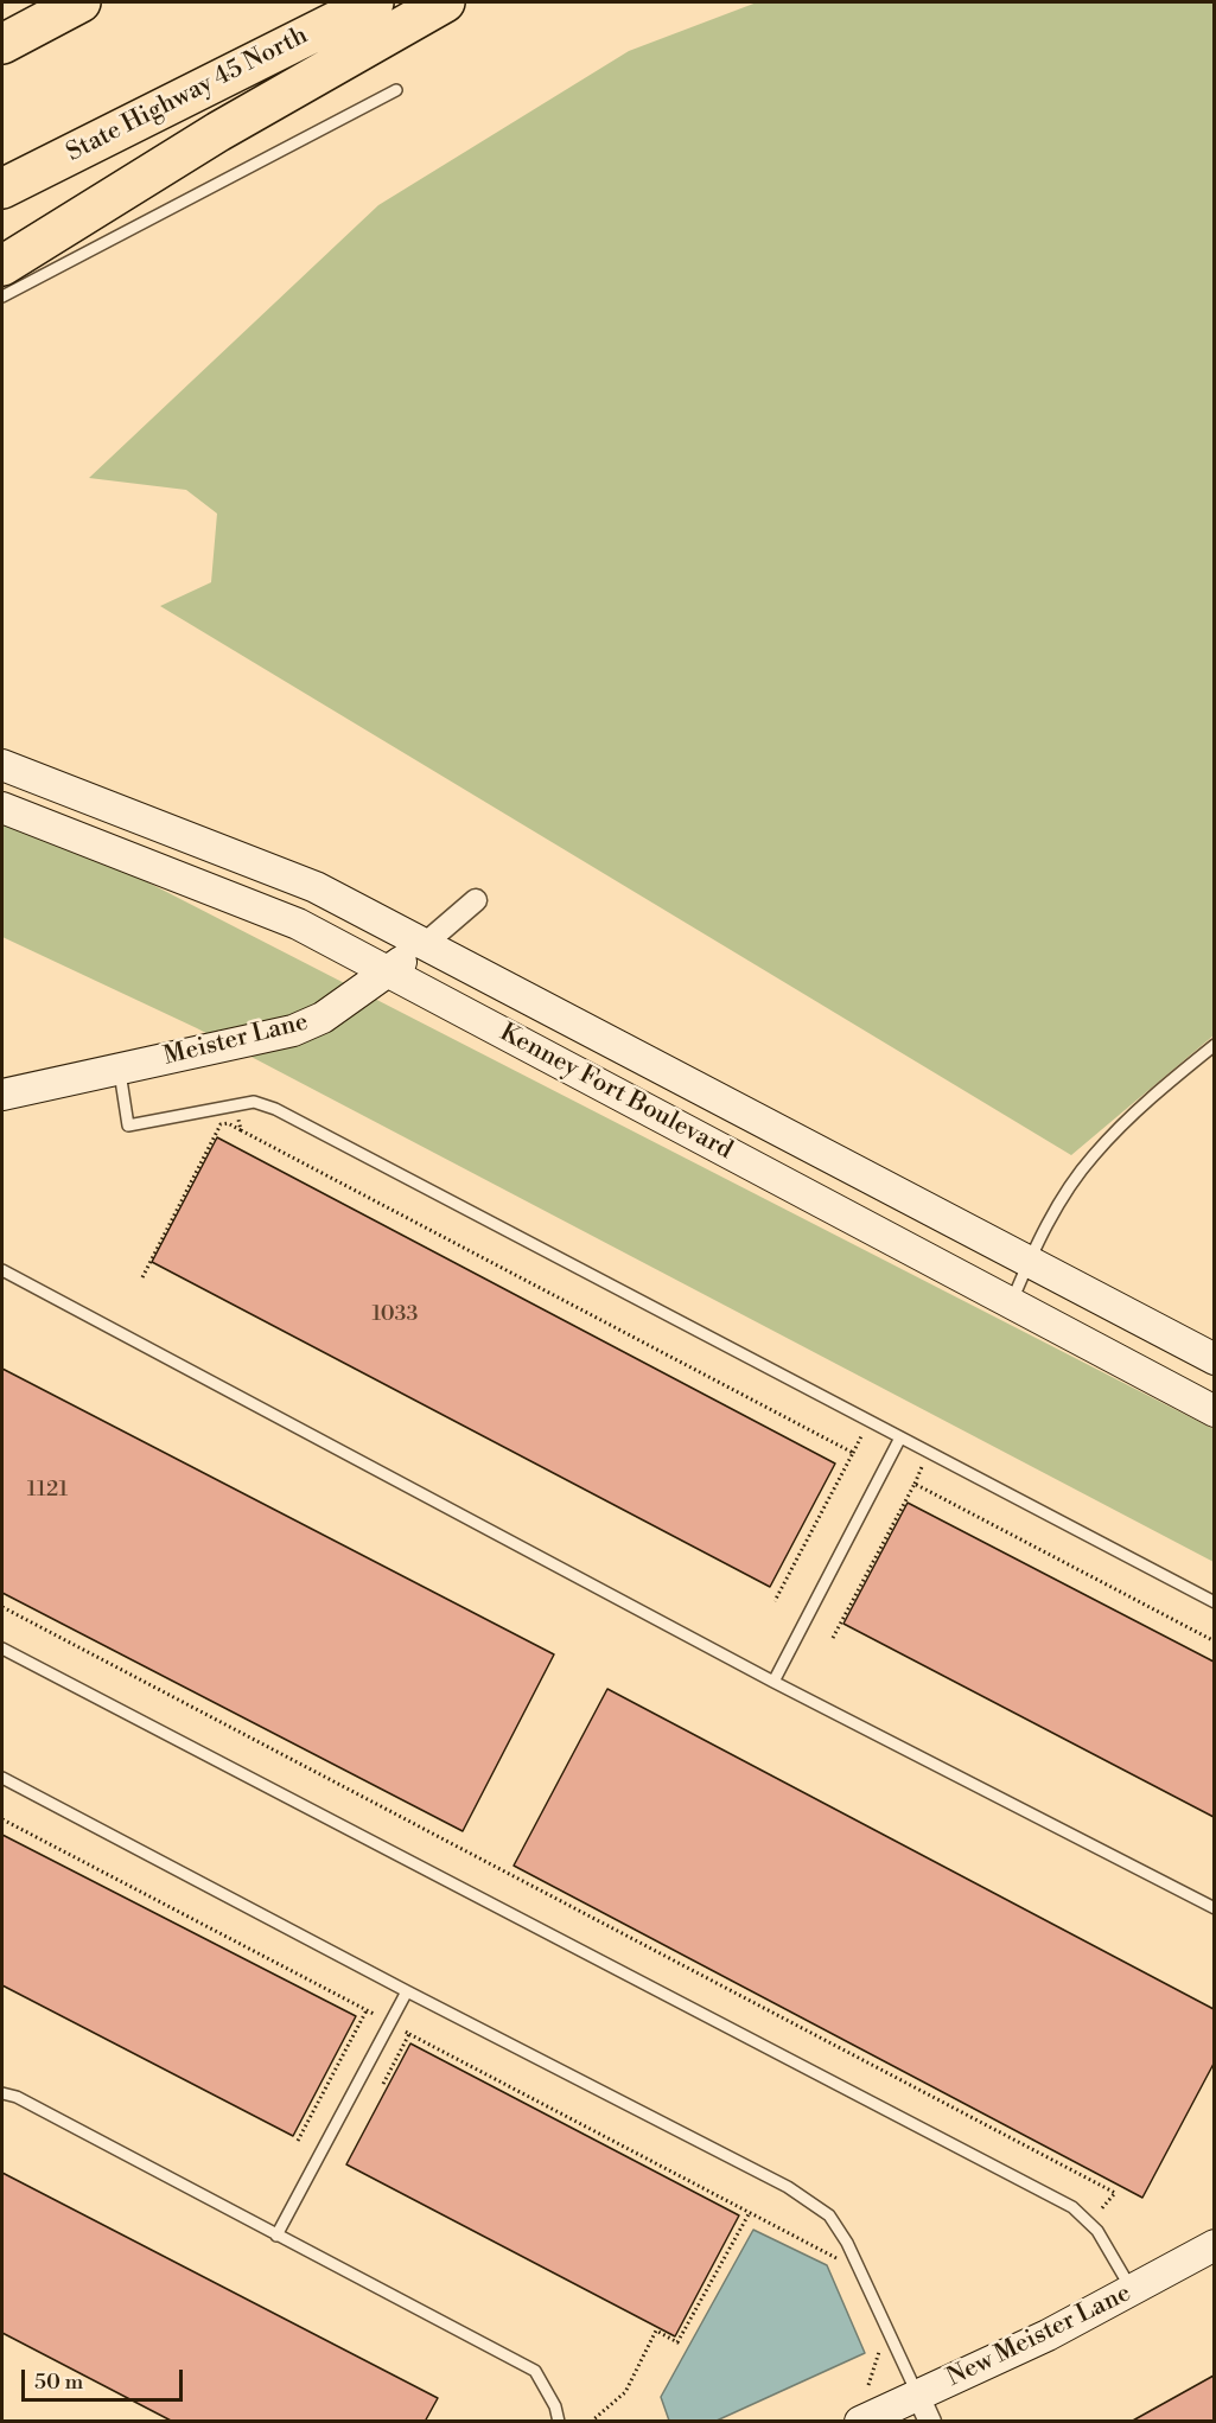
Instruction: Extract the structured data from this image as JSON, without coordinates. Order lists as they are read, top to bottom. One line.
{"streets":{"highway":["State Highway 45 North"],"street":["Meister Lane","Kenney Fort Boulevard","New Meister Lane"]},"crossings":[["Meister Lane","Kenney Fort Boulevard"]],"house_numbers":["1033","1121"],"scale_bar":"50 m"}
